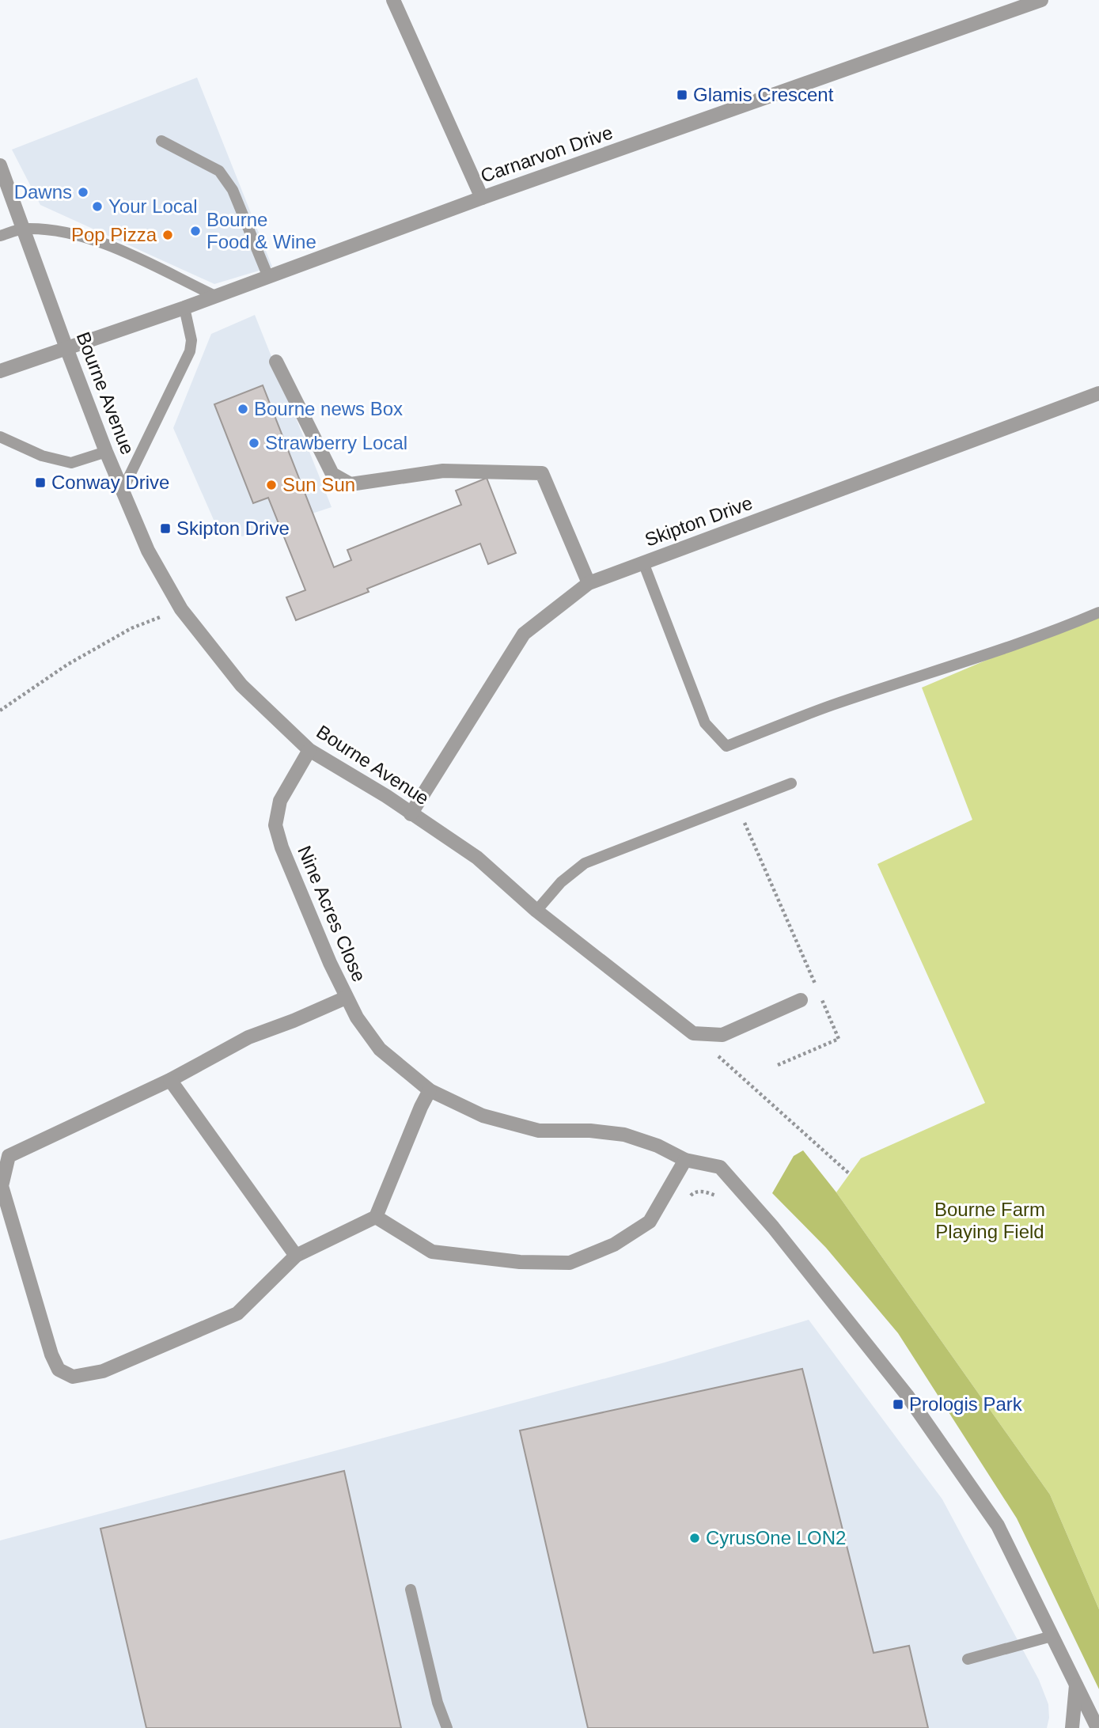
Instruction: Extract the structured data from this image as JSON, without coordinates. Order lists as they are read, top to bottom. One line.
{"streets":{"street":["Carnarvon Drive","Bourne Avenue","Skipton Drive","Nine Acres Close"]},"crossings":[["Carnarvon Drive","Bourne Avenue"],["Bourne Avenue","Skipton Drive"],["Bourne Avenue","Nine Acres Close"]],"parks":["Bourne Farm Playing Field"],"places":{"transit":["Glamis Crescent","Conway Drive","Skipton Drive","Prologis Park"],"other":["Dawns","Your Local","Bourne Food & Wine","Pop Pizza","Bourne news Box","Strawberry Local","Sun Sun","CyrusOne LON2"]}}
